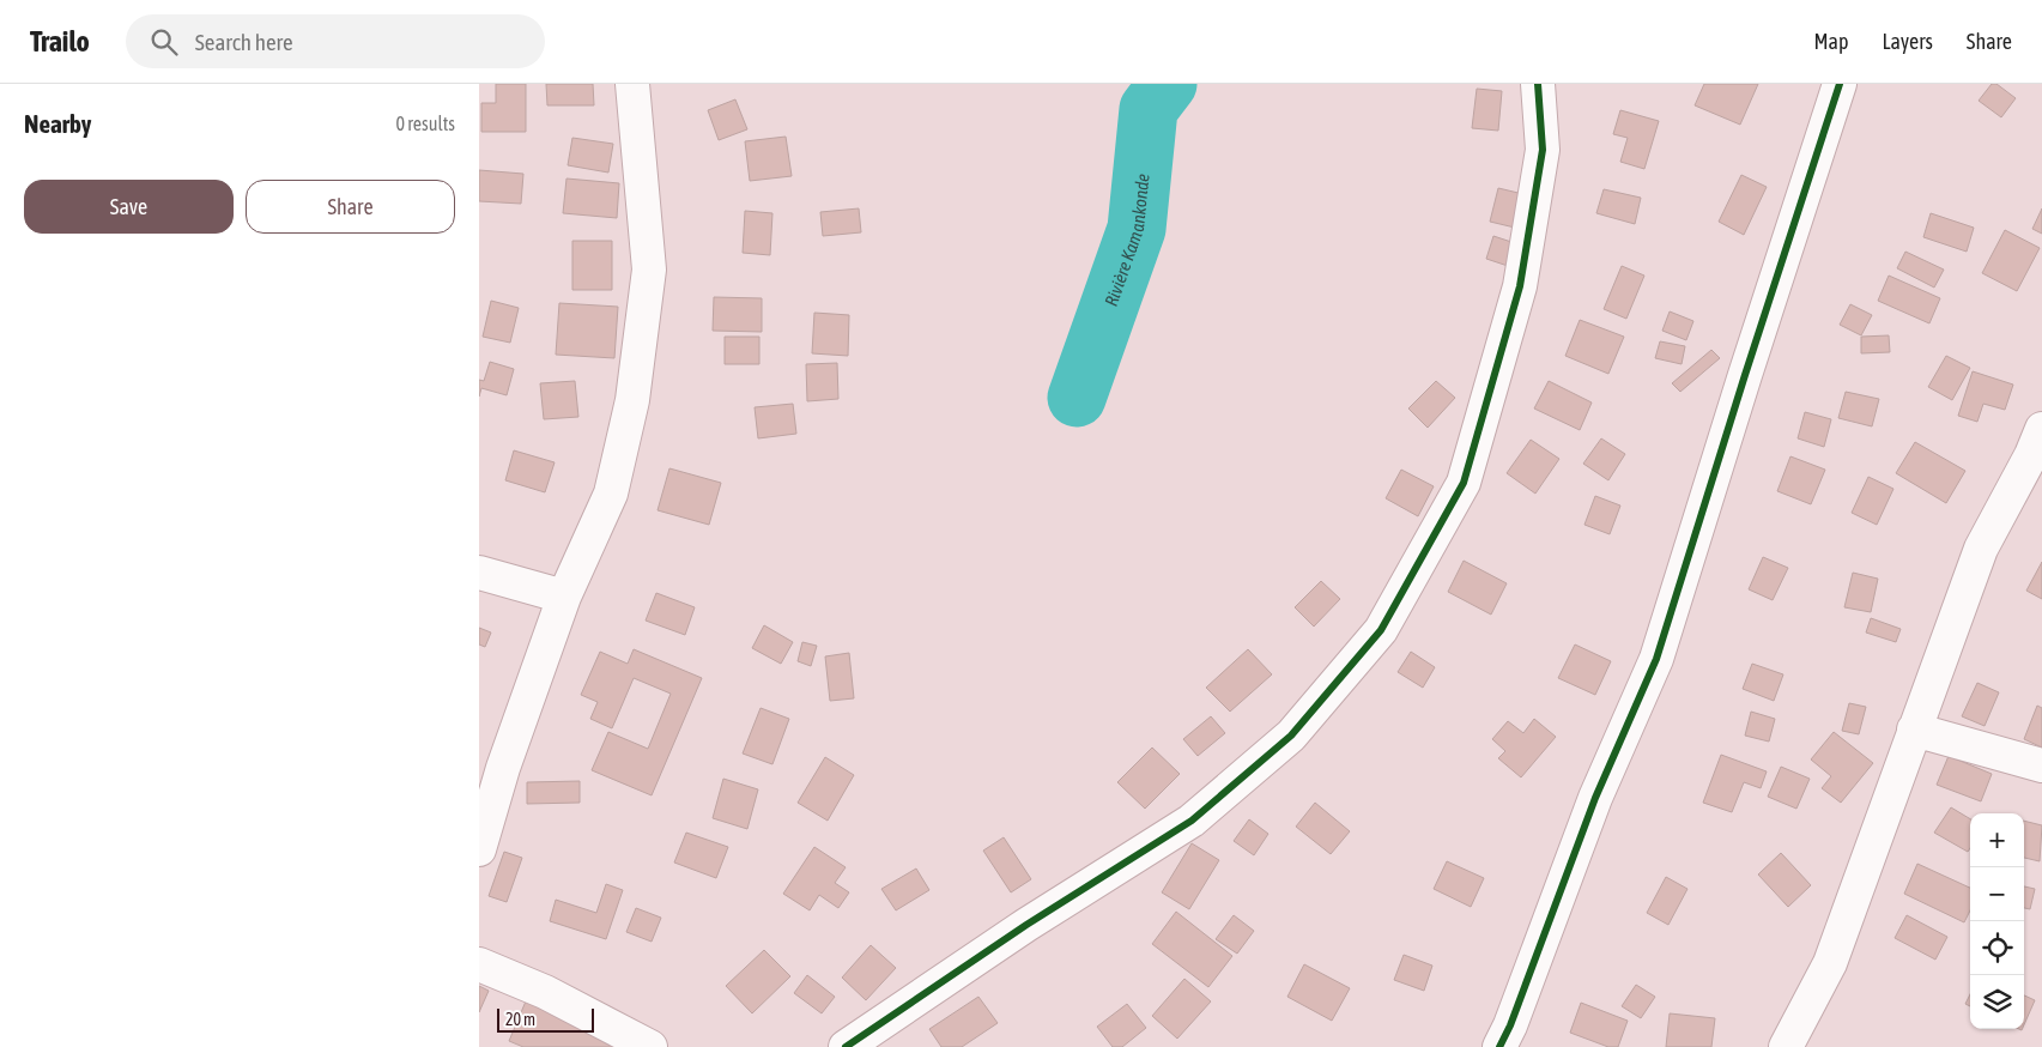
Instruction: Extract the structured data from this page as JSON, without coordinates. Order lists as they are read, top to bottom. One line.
{"water":["Rivière Kamankonde"],"scale_bar":"20 m","page":{"header":"Trailo","search":"Search here","nav":["Map","Layers","Share"],"heading":["Nearby","0 results"],"buttons":["Save","Share"],"map_buttons":["+","−"],"scale":"20 m"}}
